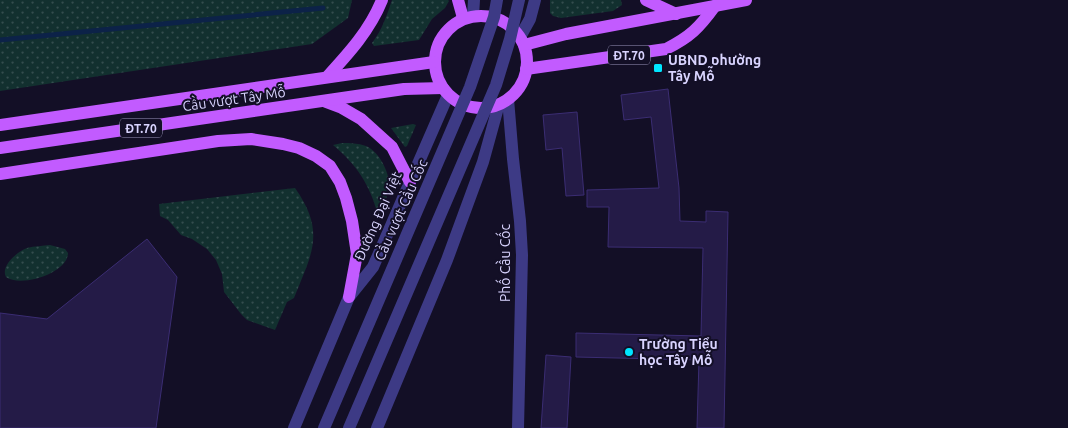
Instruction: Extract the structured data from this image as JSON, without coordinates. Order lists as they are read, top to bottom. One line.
{"streets":{"main road":["ĐT.70","Cầu vượt Tây Mỗ"],"street":["Cầu vượt Cầu Cốc","Đường Đại Việt","Phố Cầu Cốc"]},"crossings":[["ĐT.70","Cầu vượt Tây Mỗ"],["ĐT.70","Đường Đại Việt"],["ĐT.70","Phố Cầu Cốc"],["Cầu vượt Tây Mỗ","Đường Đại Việt"],["Cầu vượt Tây Mỗ","Phố Cầu Cốc"],["Đường Đại Việt","Phố Cầu Cốc"]],"places":{"transit":["UBND phường Tây Mỗ"],"other":["Trường Tiểu học Tây Mỗ"]}}
